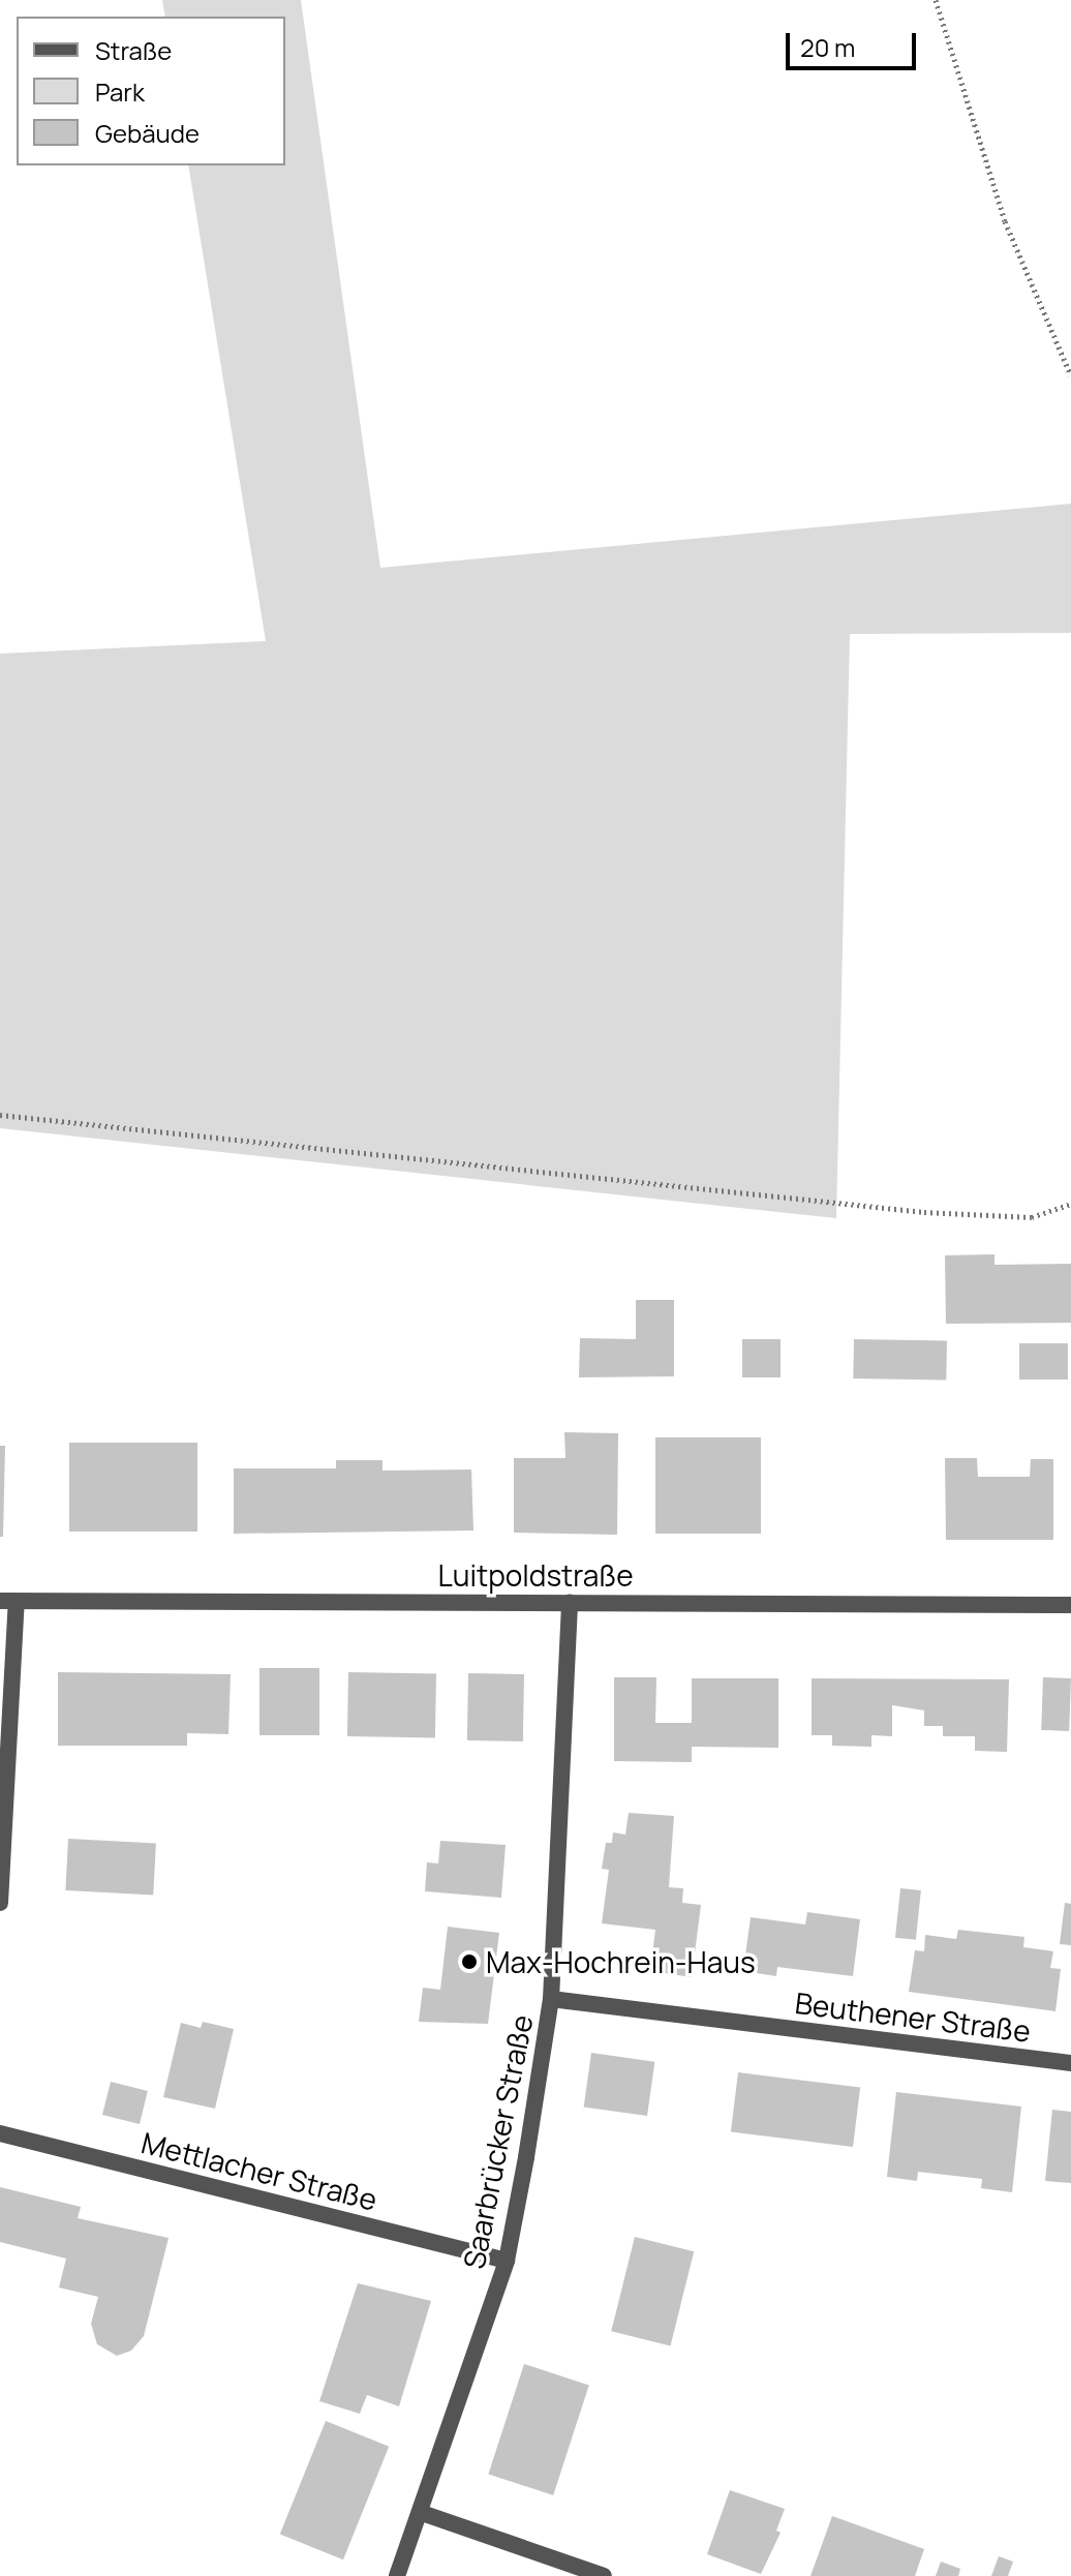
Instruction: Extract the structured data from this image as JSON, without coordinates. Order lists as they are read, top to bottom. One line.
{"streets":{"street":["Luitpoldstraße","Beuthener Straße","Saarbrücker Straße","Mettlacher Straße"]},"crossings":[["Luitpoldstraße","Saarbrücker Straße"],["Beuthener Straße","Saarbrücker Straße"],["Saarbrücker Straße","Mettlacher Straße"]],"places":["Max-Hochrein-Haus"],"legend":["Straße","Park","Gebäude"],"scale_bar":"20 m"}
